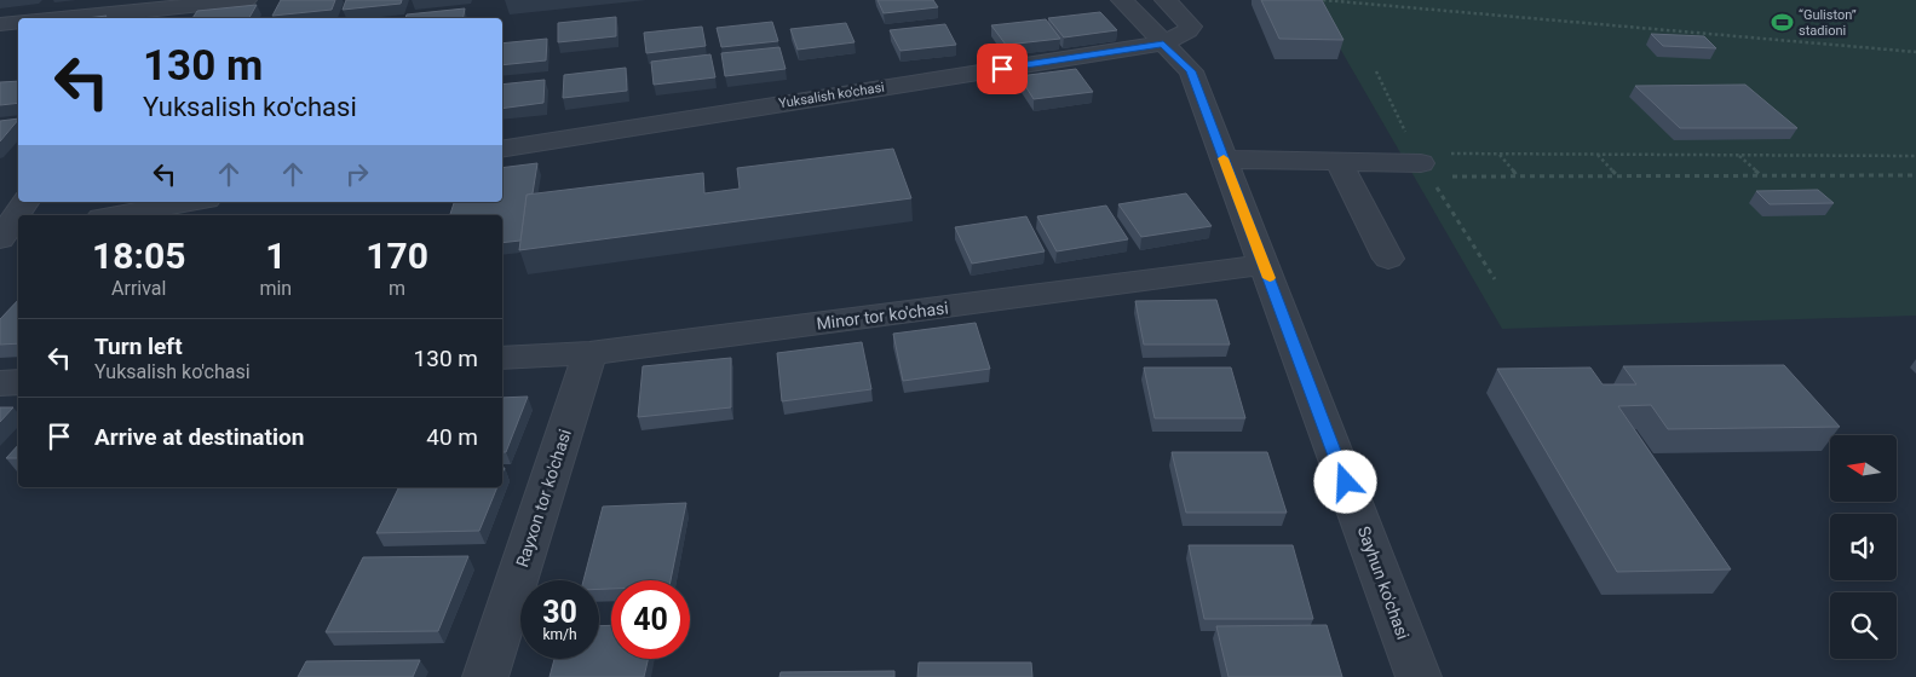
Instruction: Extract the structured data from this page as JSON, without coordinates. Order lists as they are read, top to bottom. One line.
{"streets":{"street":["Yuksalish ko'chasi","Minor tor ko'chasi","Rayxon tor ko'chasi","Sayhun ko'chasi"]},"crossings":[["Yuksalish ko'chasi","Sayhun ko'chasi"],["Minor tor ko'chasi","Rayxon tor ko'chasi"],["Minor tor ko'chasi","Sayhun ko'chasi"]],"places":{"sports":["“Guliston” stadioni"]},"north":"left","page":{"turn":["130 m","Yuksalish ko'chasi"],"eta":["18:05","Arrival","1","min","170","m"],"list":[{"name":"Turn left","note":"Yuksalish ko'chasi","value":"130 m"},{"name":"Arrive at destination","value":"40 m"}],"speed":"30 km/h","limit":"40"}}
